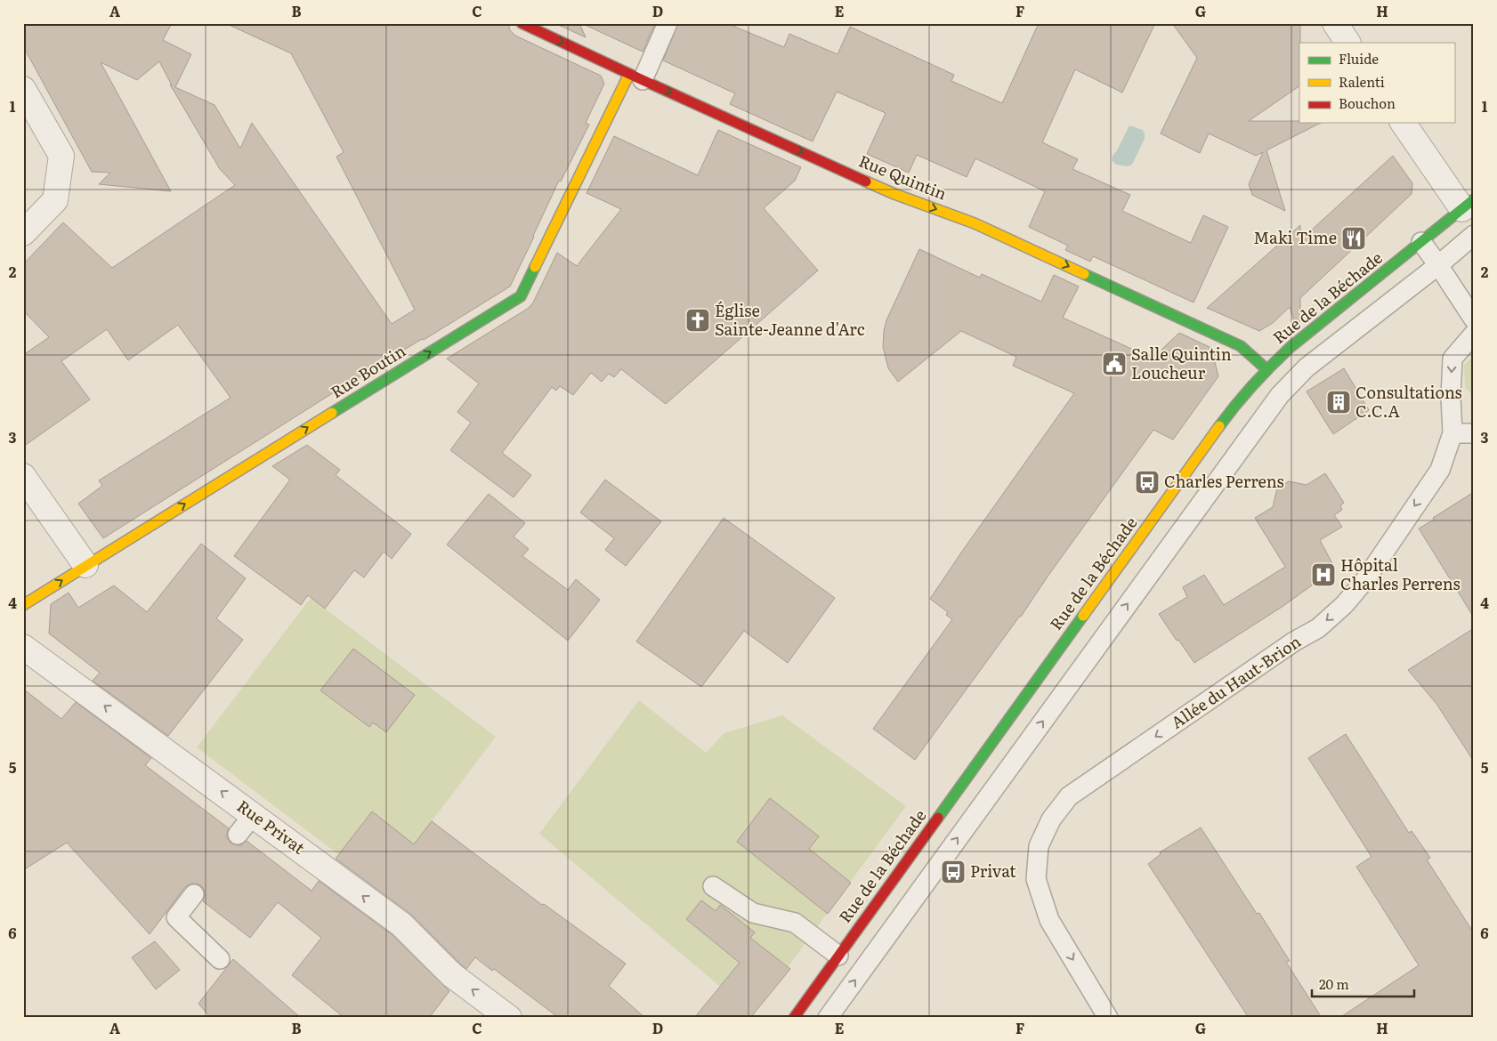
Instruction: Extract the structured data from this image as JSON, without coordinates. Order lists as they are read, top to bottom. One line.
{"streets":{"street":["Rue Quintin","Rue de la Béchade","Rue Boutin","Rue Privat"],"lane":["Allée du Haut-Brion"]},"crossings":[["Rue Quintin","Rue de la Béchade"],["Rue Quintin","Rue Boutin"]],"one_way":["Rue Quintin","Rue Boutin","Rue Privat"],"places":{"restaurant":["Maki Time"],"church":["Église Sainte-Jeanne d'Arc"],"public building":["Salle Quintin Loucheur"],"building":["Consultations C.C.A"],"bus stop":["Charles Perrens","Privat"],"hospital":["Hôpital Charles Perrens"]},"legend":["Fluide","Ralenti","Bouchon"],"scale_bar":"20 m","grid":{"columns":["A","B","C","D","E","F","G","H"],"rows":["1","2","3","4","5","6"]}}
